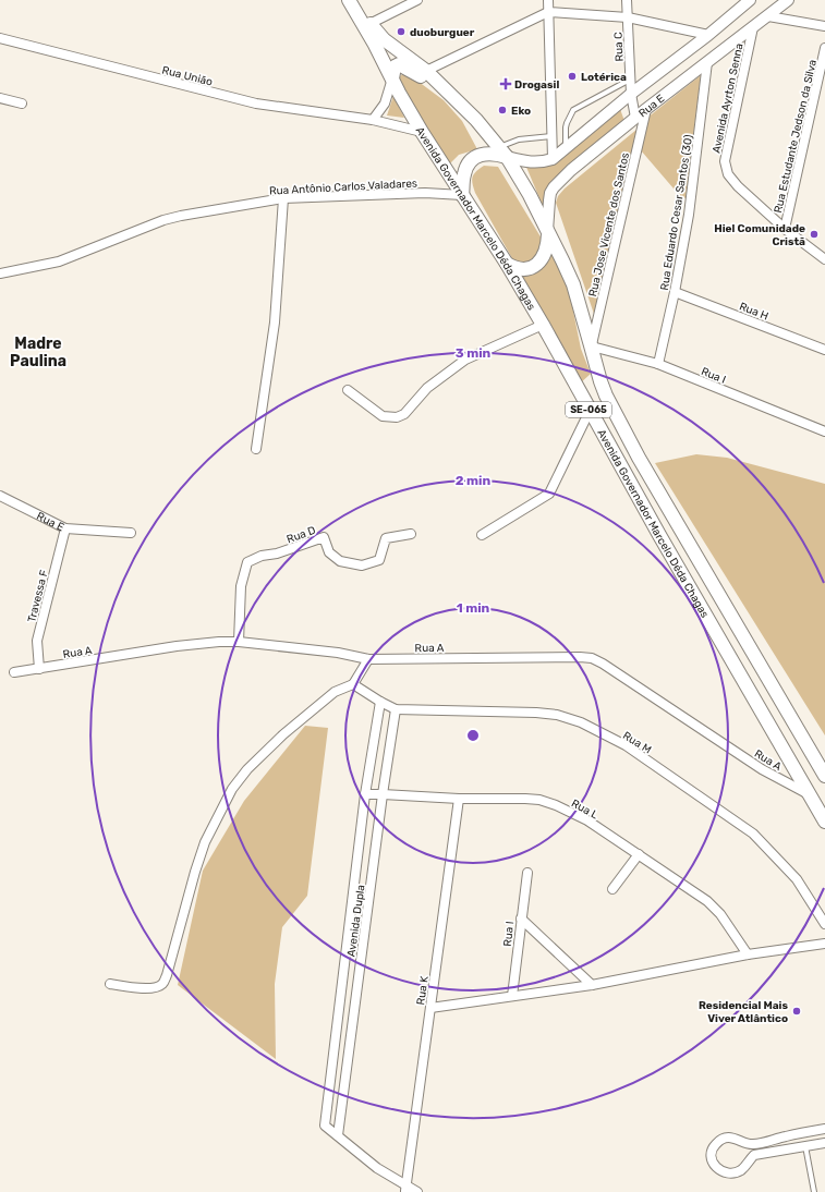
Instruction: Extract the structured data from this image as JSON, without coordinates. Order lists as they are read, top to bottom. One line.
{"streets":{"main road":["Avenida Governador Marcelo Déda Chagas","SE-065"],"street":["Rua C","Rua União","Avenida Ayrton Senna","Rua E","Rua Estudante Jedson da Silva","Rua Antônio Carlos Valadares","Rua Eduardo Cesar Santos (30)","Rua Jose Vicente dos Santos","Rua H","Rua I","Rua D","Travessa F","Rua A","Rua M","Rua L","Avenida Dupla","Rua K"]},"crossings":[["Rua C","Rua E"],["Rua União","Avenida Governador Marcelo Déda Chagas"],["Avenida Ayrton Senna","Rua E"],["Avenida Ayrton Senna","Rua Estudante Jedson da Silva"],["Rua E","Rua Eduardo Cesar Santos (30)"],["Rua E","Avenida Governador Marcelo Déda Chagas"],["Rua E","Rua Jose Vicente dos Santos"],["Rua E","Travessa F"],["Rua Antônio Carlos Valadares","Avenida Governador Marcelo Déda Chagas"],["Rua Eduardo Cesar Santos (30)","Rua H"],["Rua Eduardo Cesar Santos (30)","Rua I"],["Avenida Governador Marcelo Déda Chagas","Rua Jose Vicente dos Santos"],["Avenida Governador Marcelo Déda Chagas","Rua I"],["Avenida Governador Marcelo Déda Chagas","Rua A"],["Rua Jose Vicente dos Santos","Rua I"],["Rua D","Rua A"],["Travessa F","Rua A"],["Rua M","Avenida Dupla"],["Rua L","Avenida Dupla"],["Rua L","Rua K"]],"districts":["Madre Paulina"],"places":{"other":["duoburguer","Lotérica","Eko","Hiel Comunidade Cristã","Residencial Mais Viver Atlântico"],"health":["Drogasil"]},"rings":["3 min","2 min","1 min"]}
